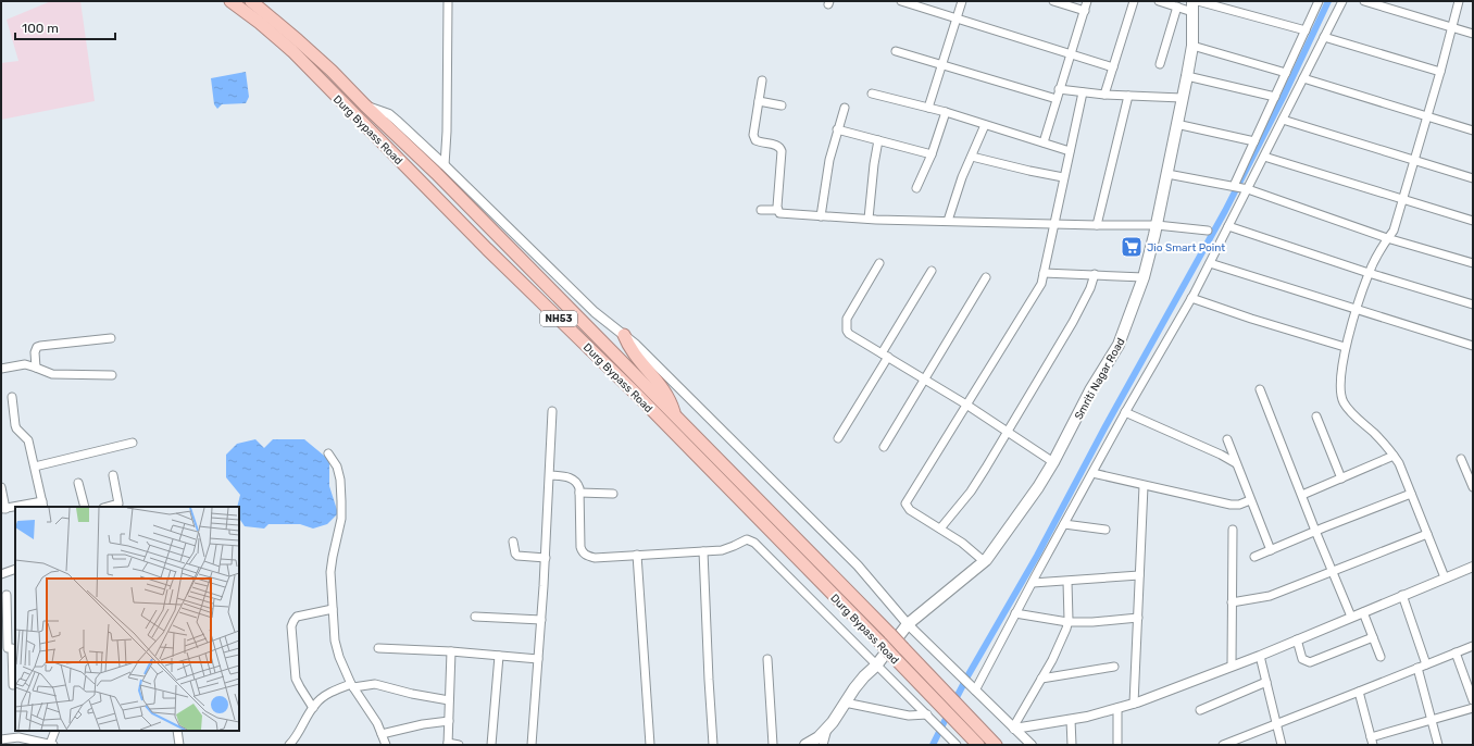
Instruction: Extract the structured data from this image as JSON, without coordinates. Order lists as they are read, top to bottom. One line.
{"streets":{"highway":["Durg Bypass Road","NH53"],"main road":["Smriti Nagar Road"]},"places":{"supermarket":["Jio Smart Point"]},"scale_bar":"100 m"}
